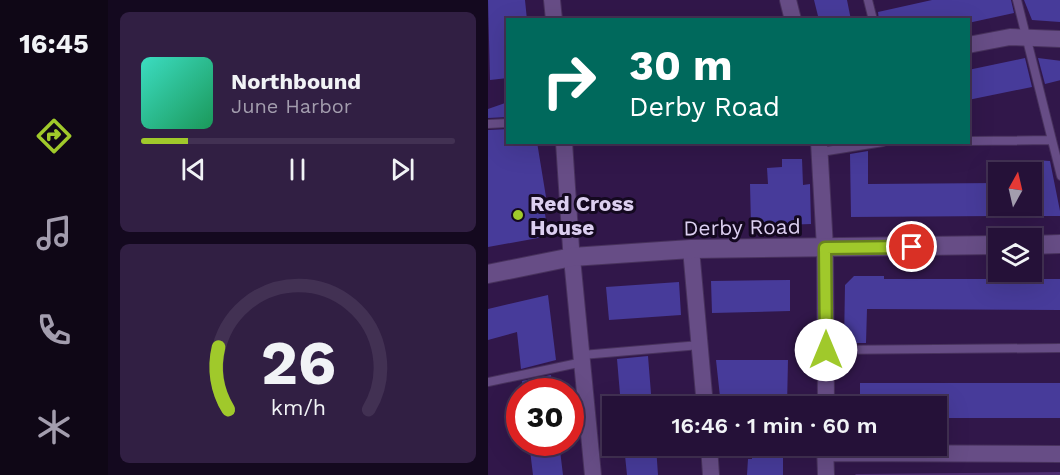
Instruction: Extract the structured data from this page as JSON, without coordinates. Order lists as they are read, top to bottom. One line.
{"streets":{"main road":["Derby Road"]},"places":["Red Cross House"],"north":"top","page":{"tabs":"16:45","turn":["30 m","Derby Road"],"song":["Northbound","June Harbor"],"limit":"30","trip":"16:46 · 1 min · 60 m","gauge":["26","km/h"]}}
